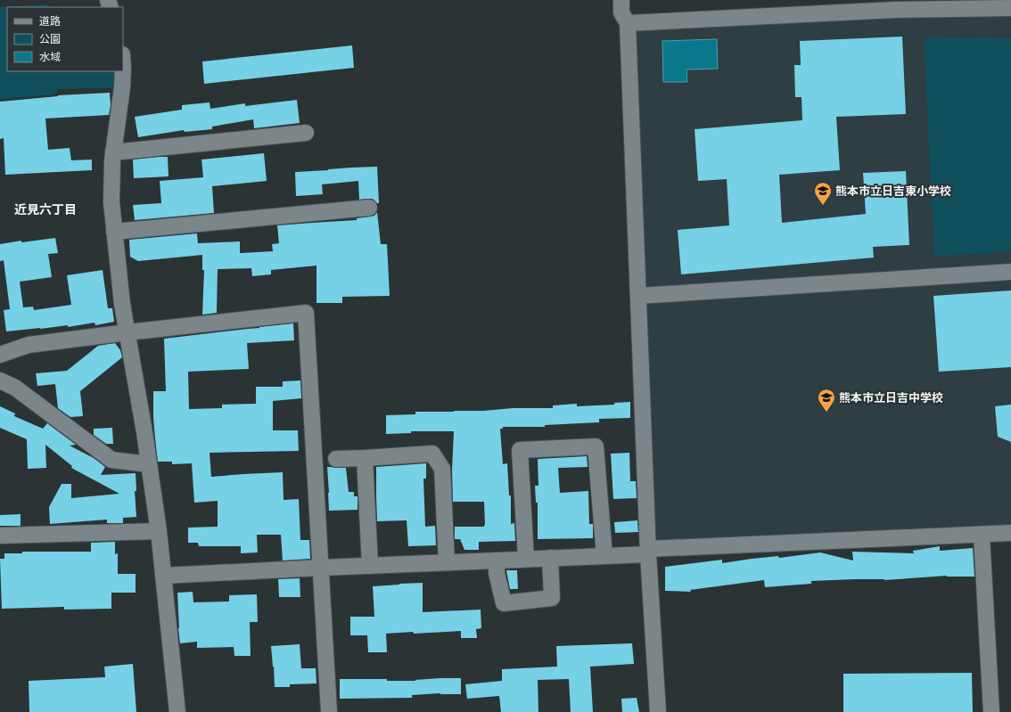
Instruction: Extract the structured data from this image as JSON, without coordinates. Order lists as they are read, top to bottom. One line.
{"districts":["近見六丁目"],"places":{"school or university":["熊本市立日吉東小学校","熊本市立日吉中学校"]},"legend":["道路","公園","水域"]}
